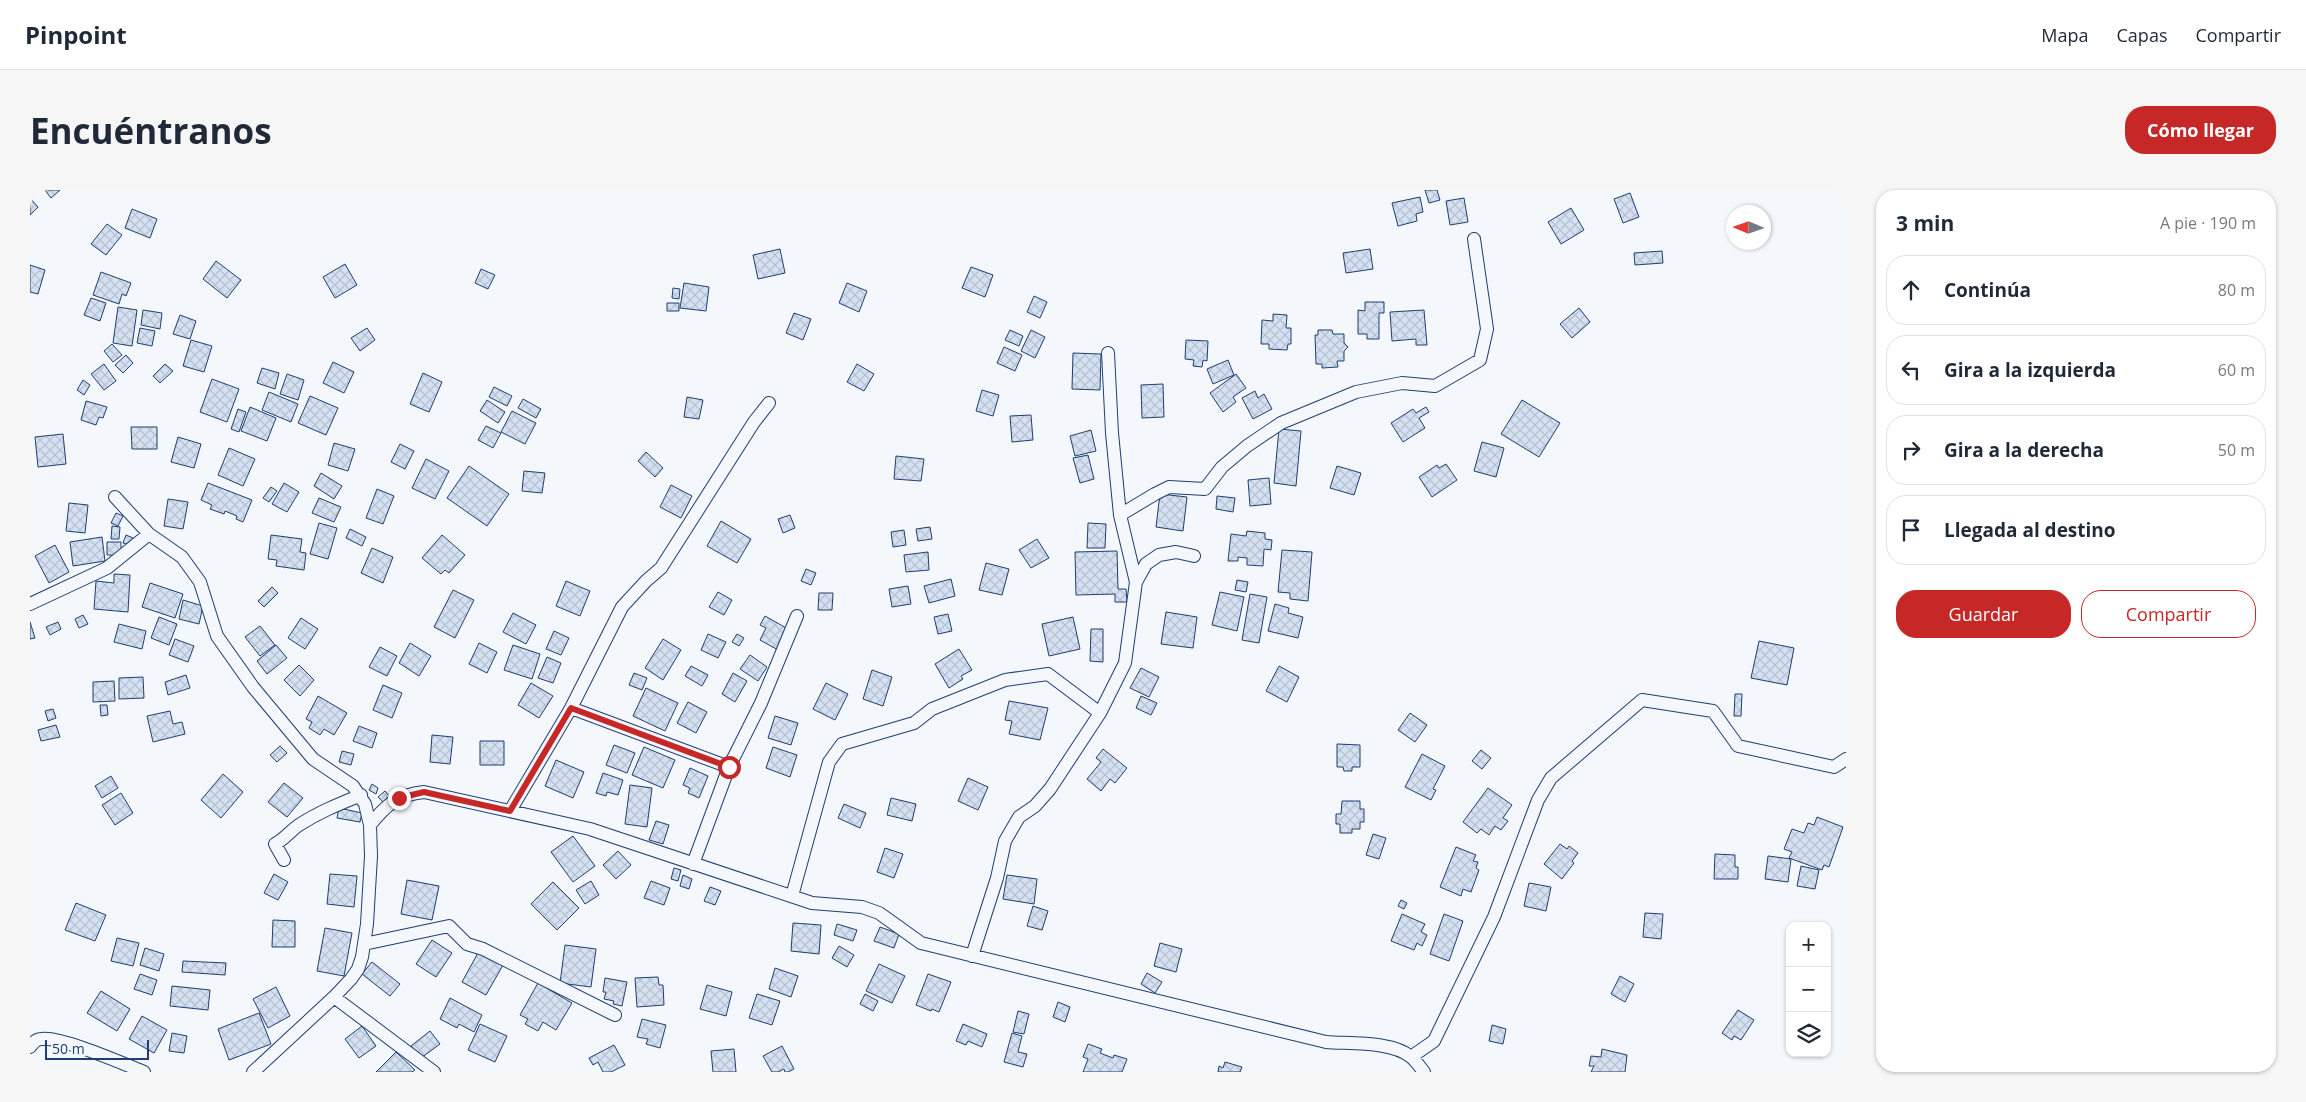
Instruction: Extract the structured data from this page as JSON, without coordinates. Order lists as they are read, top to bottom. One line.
{"scale_bar":"50 m","north":"left","page":{"header":"Pinpoint","nav":["Mapa","Capas","Compartir"],"buttons":["Cómo llegar",["Guardar","Compartir"]],"title":"Encuéntranos","heading":["3 min","A pie · 190 m"],"list":[["Continúa","80 m"],["Gira a la izquierda","60 m"],["Gira a la derecha","50 m"],"Llegada al destino"],"map_buttons":["+","−"],"scale":"50 m"}}
